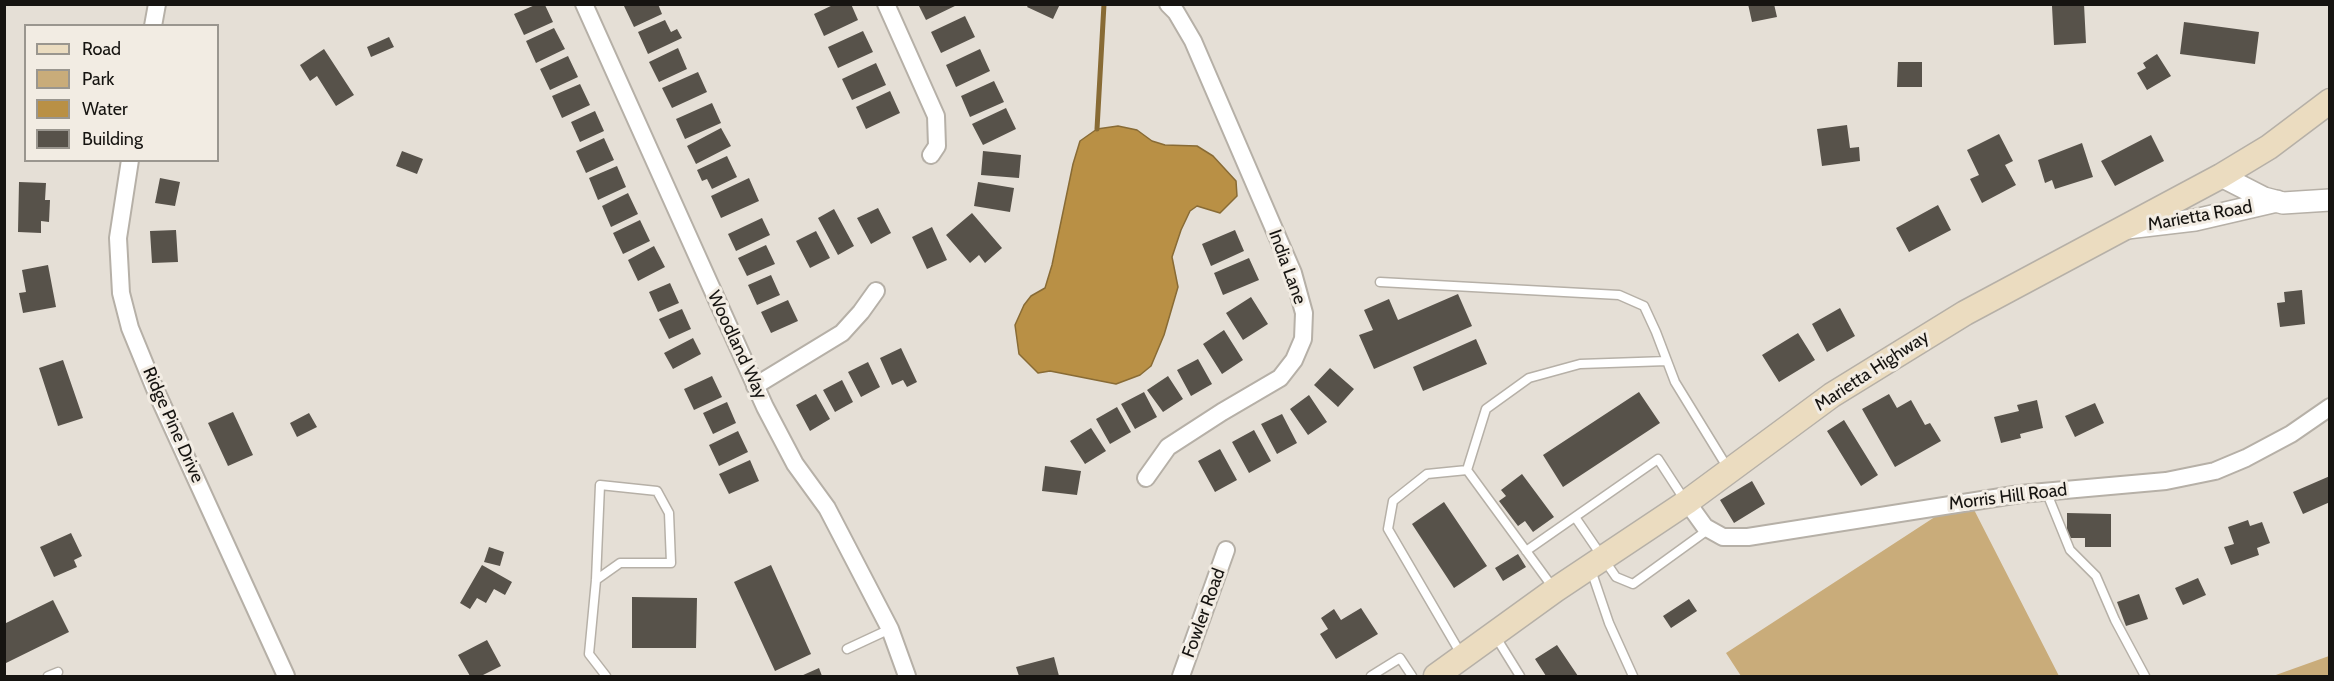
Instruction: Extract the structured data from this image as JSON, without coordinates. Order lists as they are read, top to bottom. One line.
{"streets":{"main road":["Marietta Highway"],"street":["Marietta Road","India Lane","Woodland Way","Ridge Pine Drive","Morris Hill Road","Fowler Road"]},"crossings":[["Marietta Road","Marietta Highway"]],"legend":["Road","Park","Water","Building"]}
